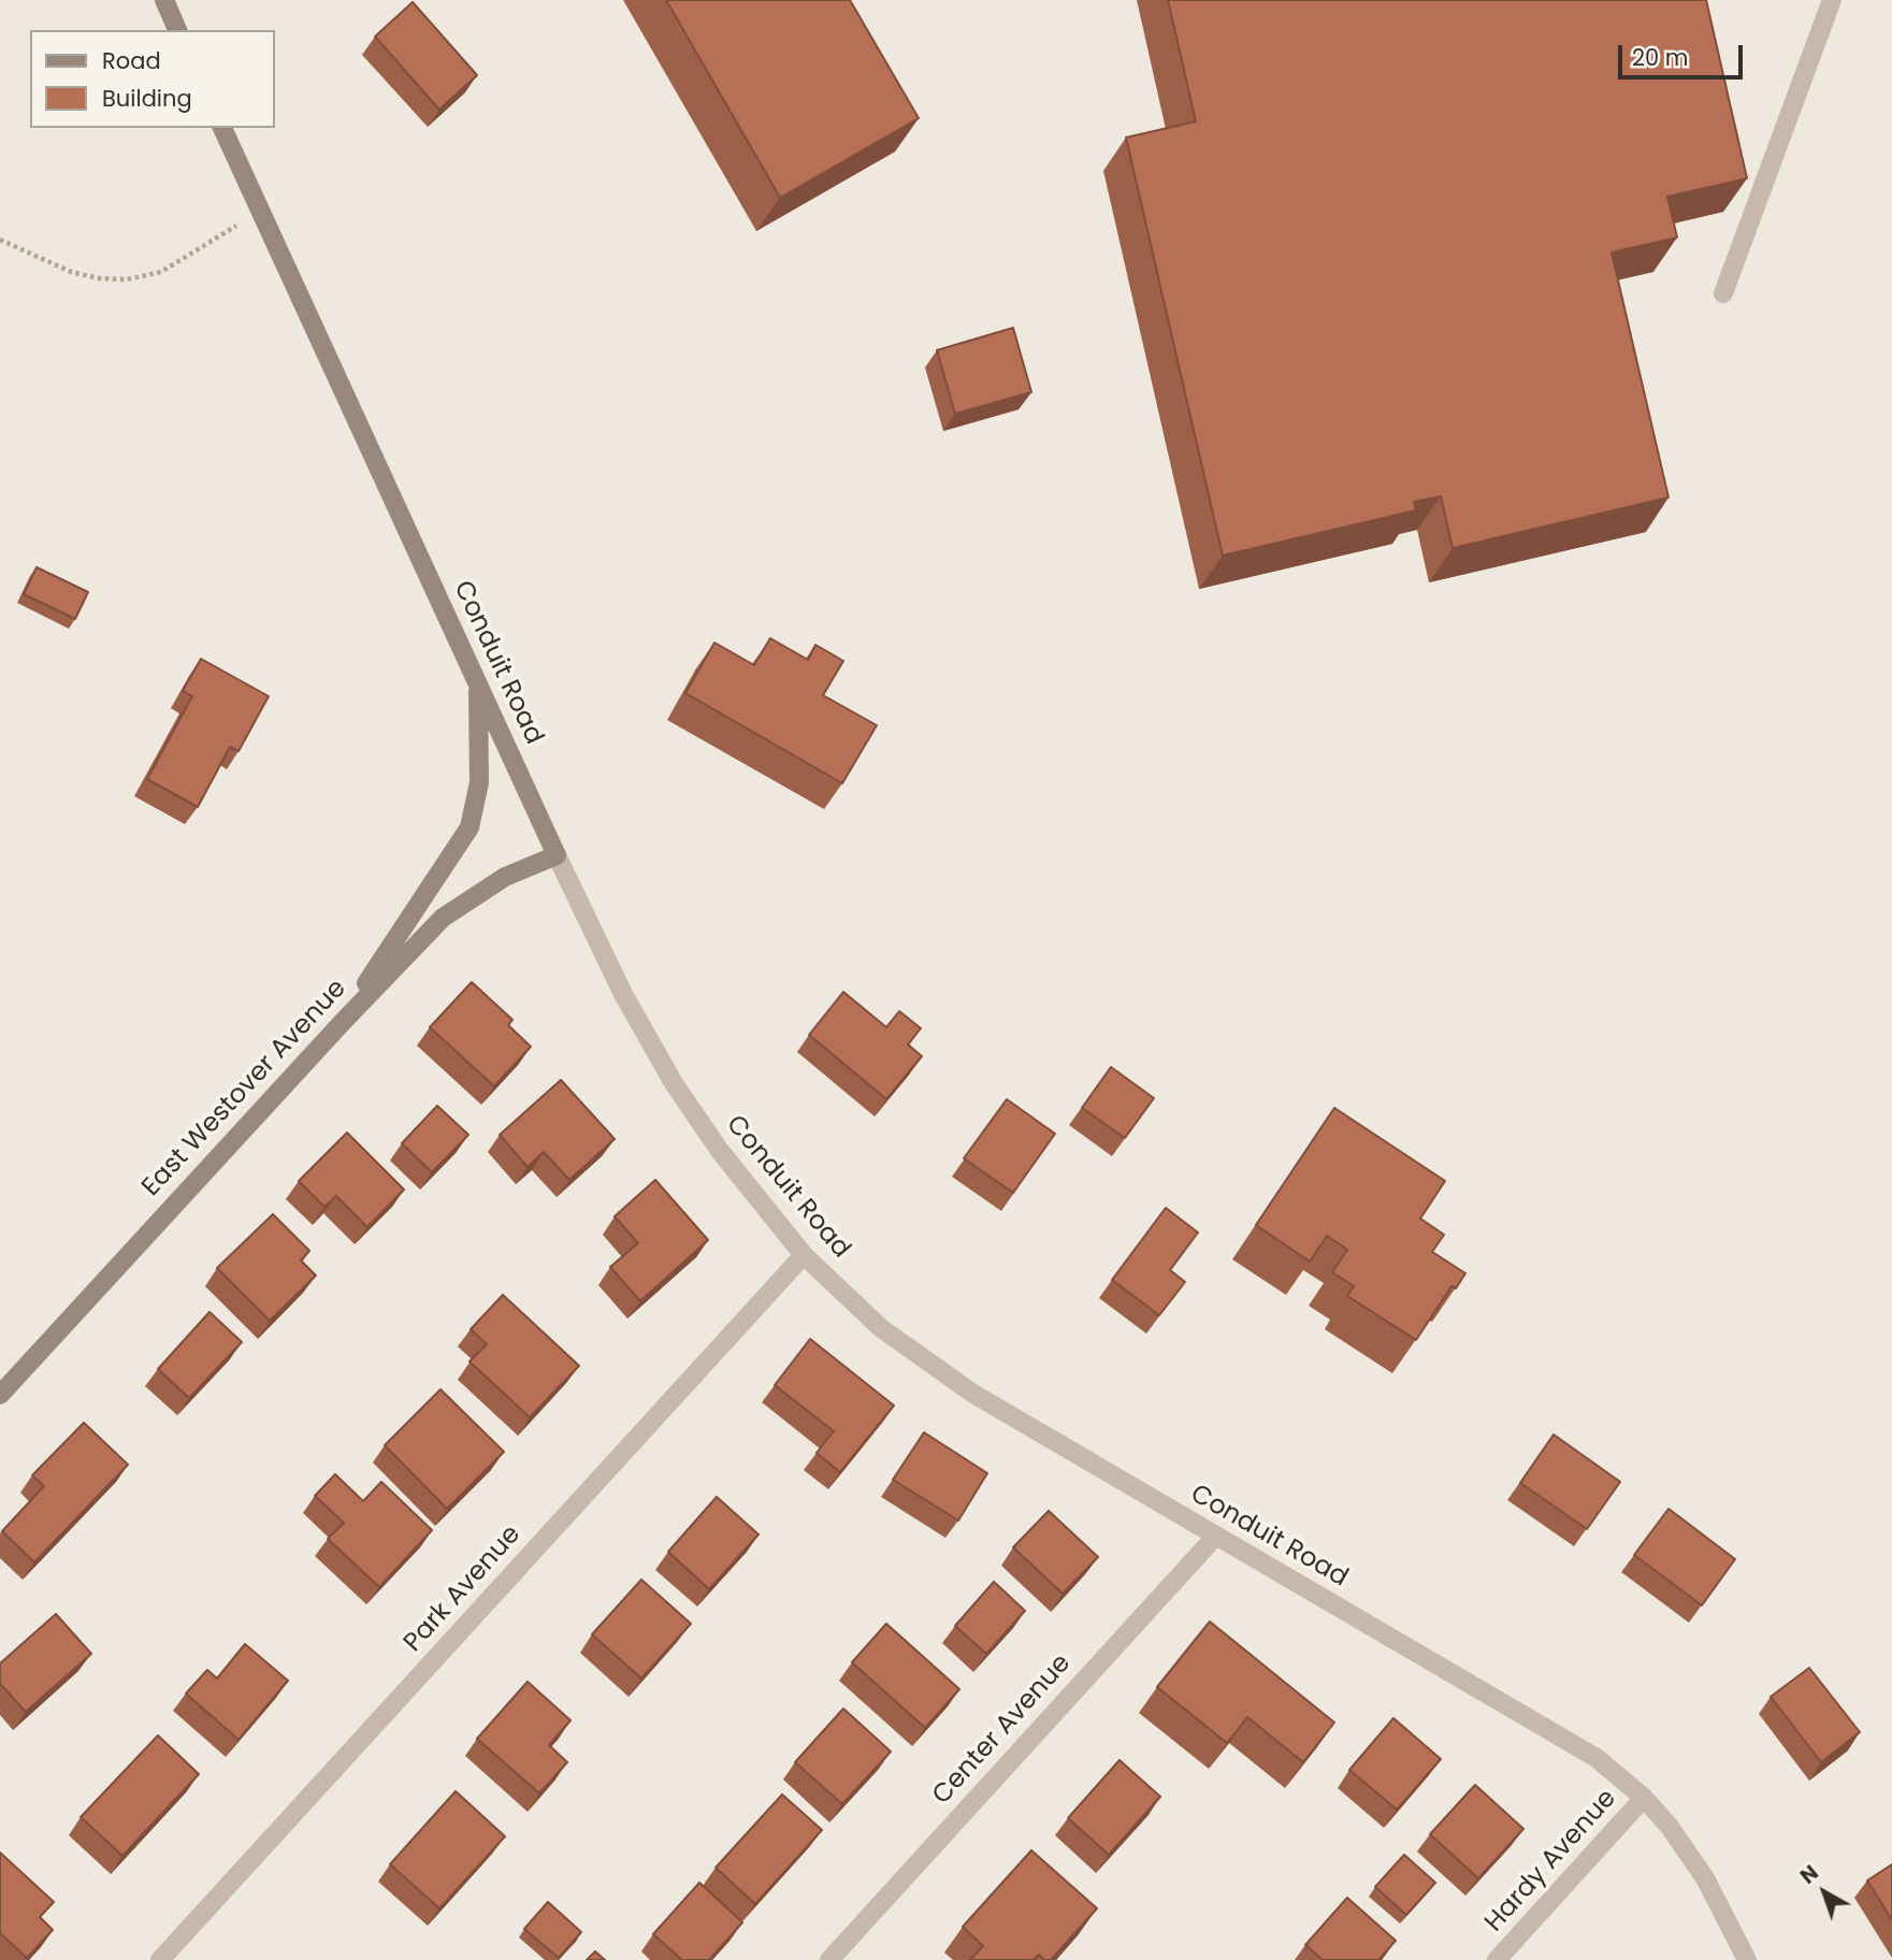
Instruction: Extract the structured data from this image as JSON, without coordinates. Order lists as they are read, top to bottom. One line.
{"streets":{"main road":["Conduit Road","East Westover Avenue"],"street":["Park Avenue","Center Avenue","Hardy Avenue"]},"crossings":[["Conduit Road","East Westover Avenue"],["Conduit Road","Park Avenue"],["Conduit Road","Center Avenue"],["Conduit Road","Hardy Avenue"]],"legend":["Road","Building"],"scale_bar":"20 m","north":"top left"}
